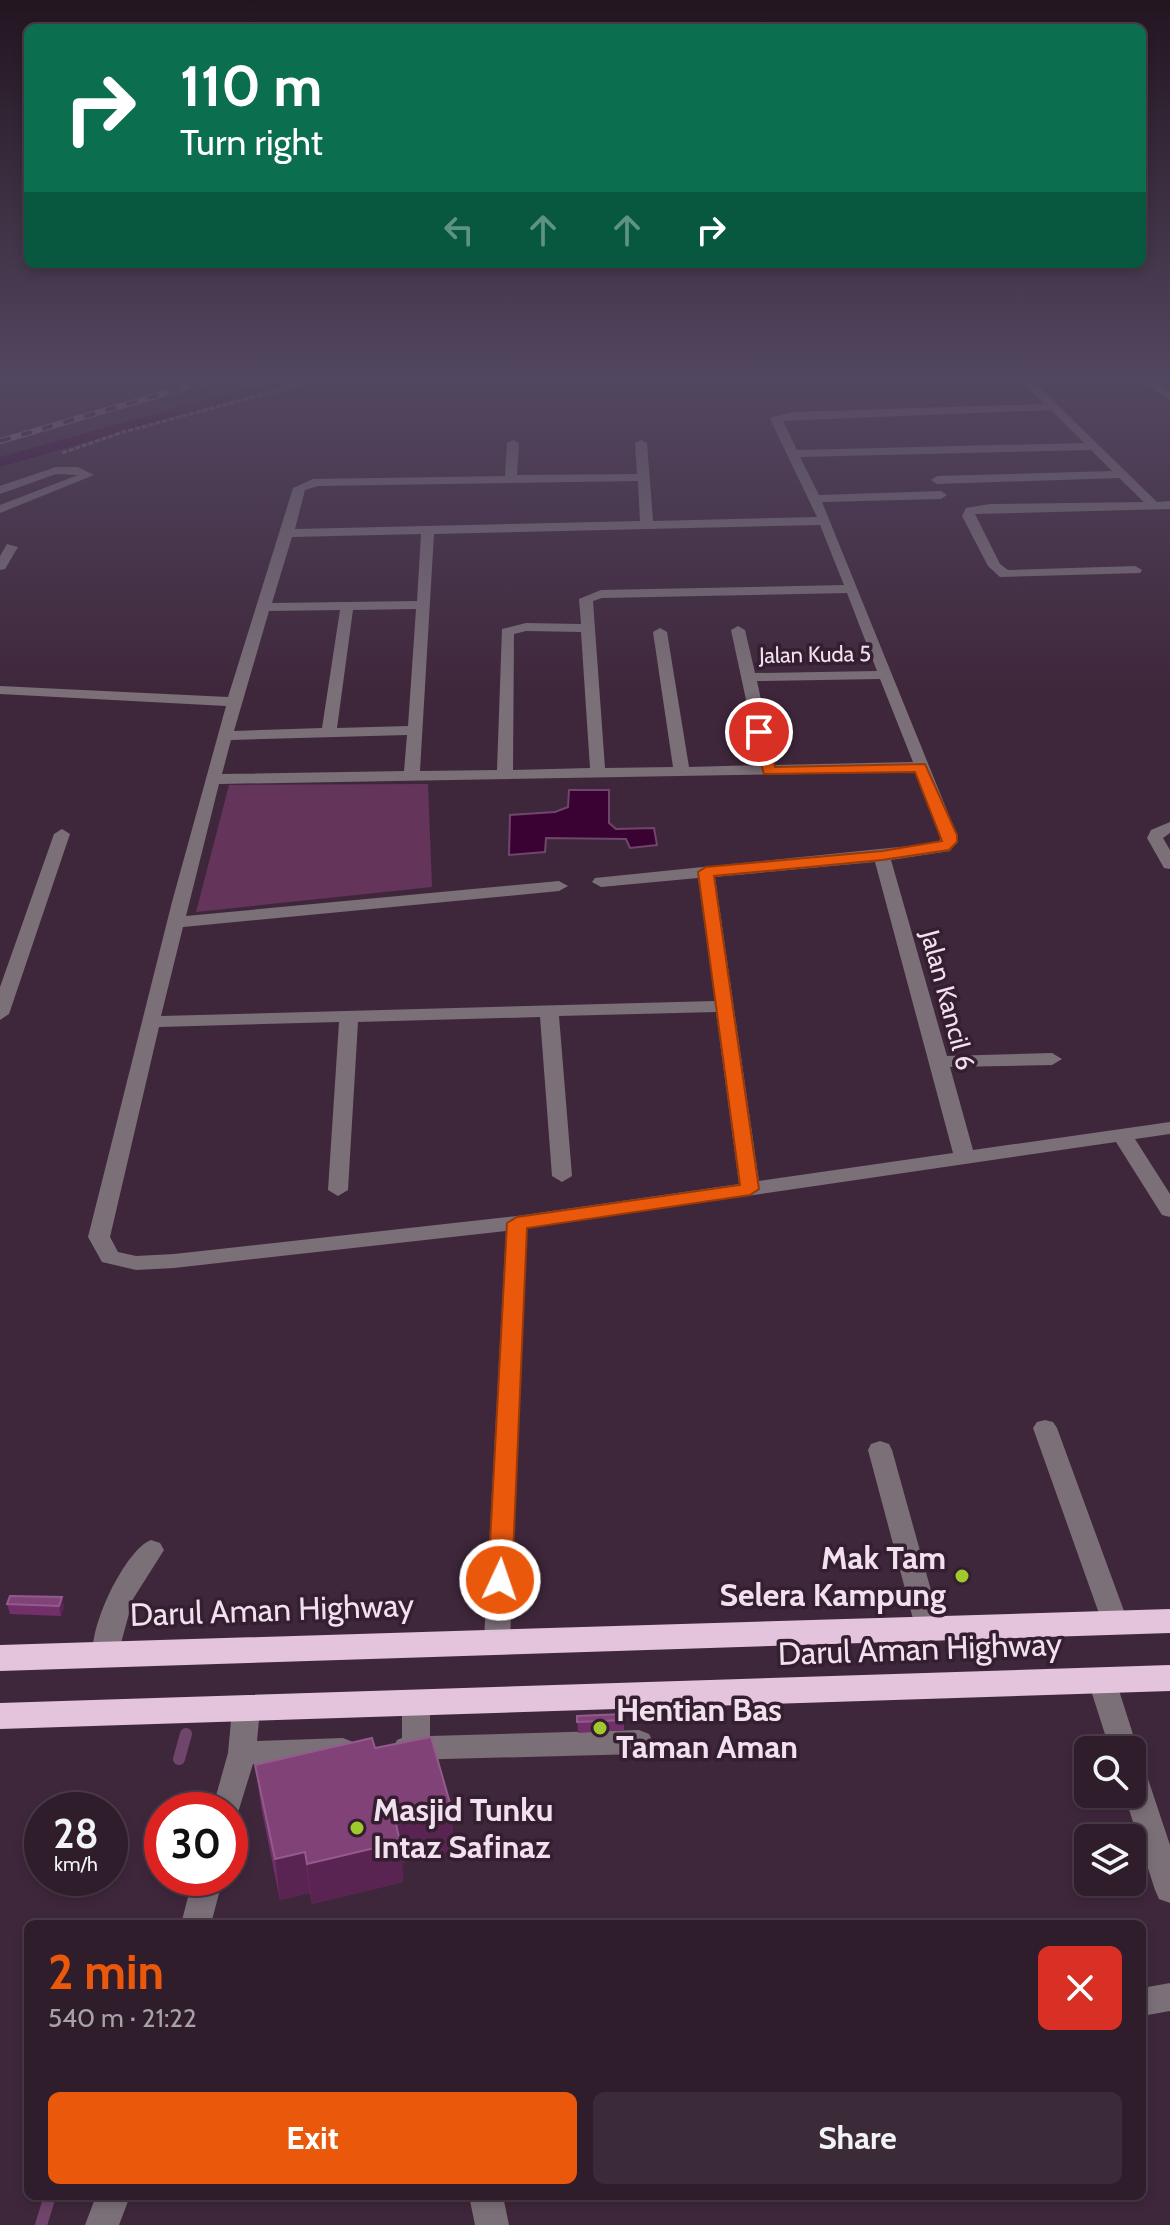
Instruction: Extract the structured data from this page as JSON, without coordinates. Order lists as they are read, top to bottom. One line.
{"streets":{"highway":["Darul Aman Highway"],"street":["Jalan Kuda 5","Jalan Kancil 6"]},"places":["Mak Tam Selera Kampung","Hentian Bas Taman Aman","Masjid Tunku Intaz Safinaz"],"page":{"turn":["110 m","Turn right"],"speed":"28 km/h","limit":"30","heading":["2 min","540 m · 21:22"],"buttons":["Exit","Share"]}}
